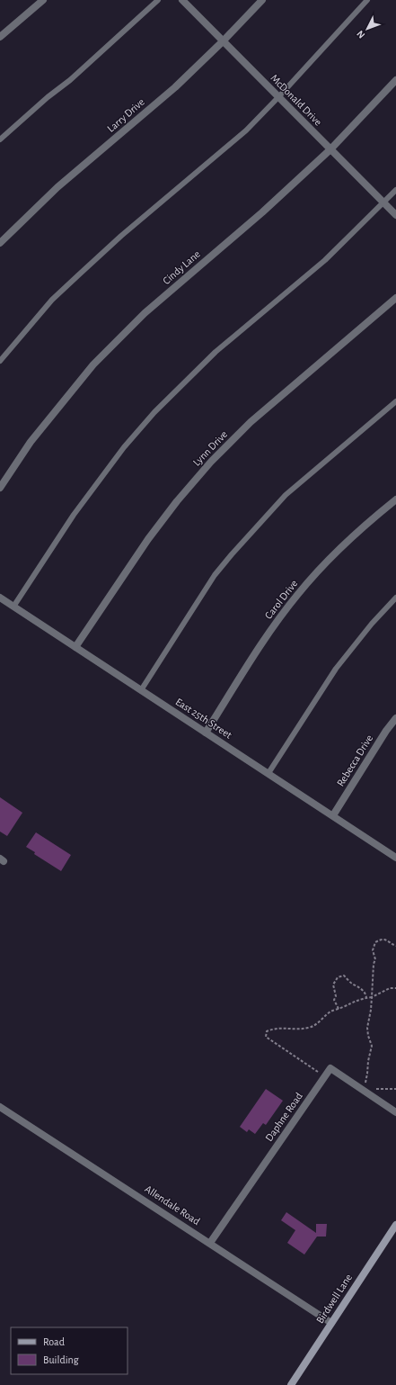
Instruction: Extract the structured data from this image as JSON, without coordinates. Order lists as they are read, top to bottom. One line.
{"streets":{"street":["McDonald Drive","Larry Drive","Cindy Lane","Lynn Drive","Carol Drive","East 25th Street","Rebecca Drive","Daphne Road","Allendale Road","Birdwell Lane"]},"crossings":[["McDonald Drive","Larry Drive"],["McDonald Drive","Cindy Lane"],["Lynn Drive","East 25th Street"],["Carol Drive","East 25th Street"],["East 25th Street","Rebecca Drive"],["Daphne Road","Allendale Road"],["Allendale Road","Birdwell Lane"]],"legend":["Road","Building"],"north":"bottom left"}
